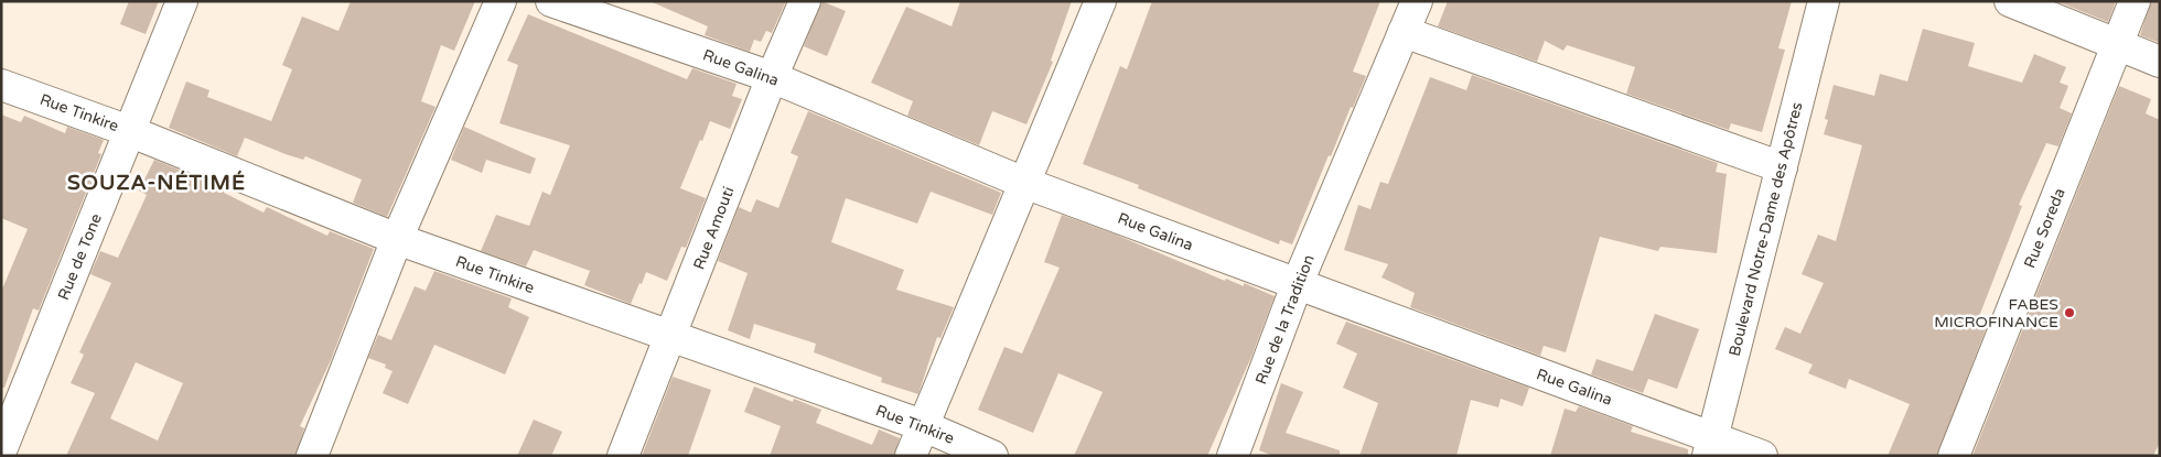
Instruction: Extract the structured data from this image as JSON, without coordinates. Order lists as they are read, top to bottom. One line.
{"streets":{"street":["Rue Galina","Rue Tinkire","Rue Amouti","Rue Soreda","Boulevard Notre-Dame des Apôtres","Rue de Tone","Rue de la Tradition"]},"crossings":[["Rue Galina","Rue Amouti"],["Rue Galina","Boulevard Notre-Dame des Apôtres"],["Rue Galina","Rue de la Tradition"],["Rue Tinkire","Rue Amouti"],["Rue Tinkire","Rue de Tone"]],"districts":["SOUZA-NÉTIMÉ"],"places":["FABES MICROFINANCE"]}
